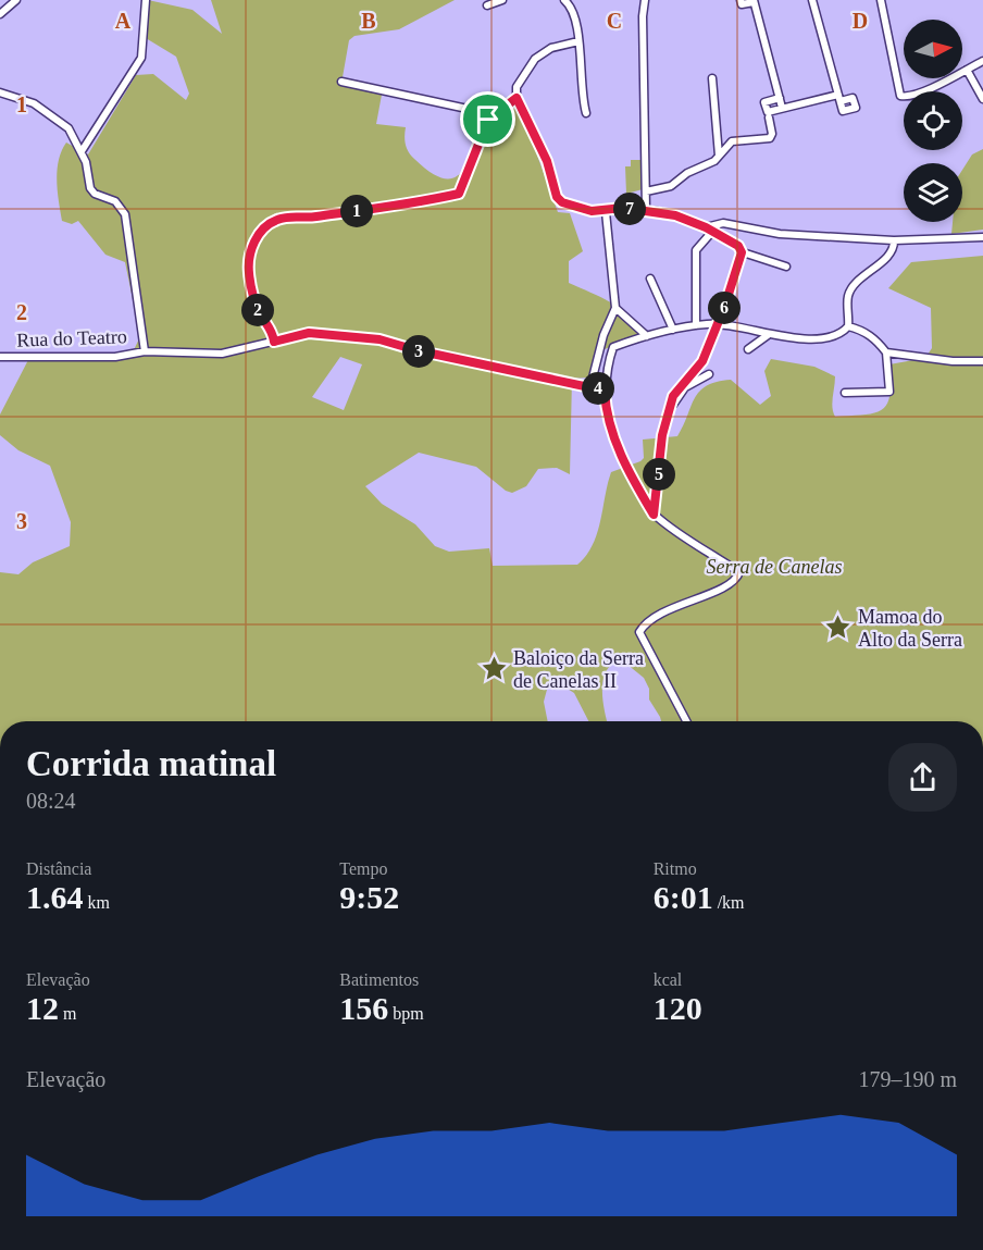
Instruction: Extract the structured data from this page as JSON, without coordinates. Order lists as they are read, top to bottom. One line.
{"streets":{"street":["Rua do Teatro"]},"parks":["Serra de Canelas"],"places":{"place":["Mamoa do Alto da Serra","Baloiço da Serra de Canelas II"]},"north":"right","page":{"pins":["7","1","6","2","3","4","5"],"heading":["Corrida matinal","08:24"],"stats":[["Distância","1.64 km"],["Tempo","9:52"],["Ritmo","6:01 /km"],["Elevação","12 m"],["Batimentos","156 bpm"],["kcal","120"]],"chart":["Elevação","179–190 m"]},"grid":{"columns":["A","B","C","D"],"rows":["1","2","3"]}}
